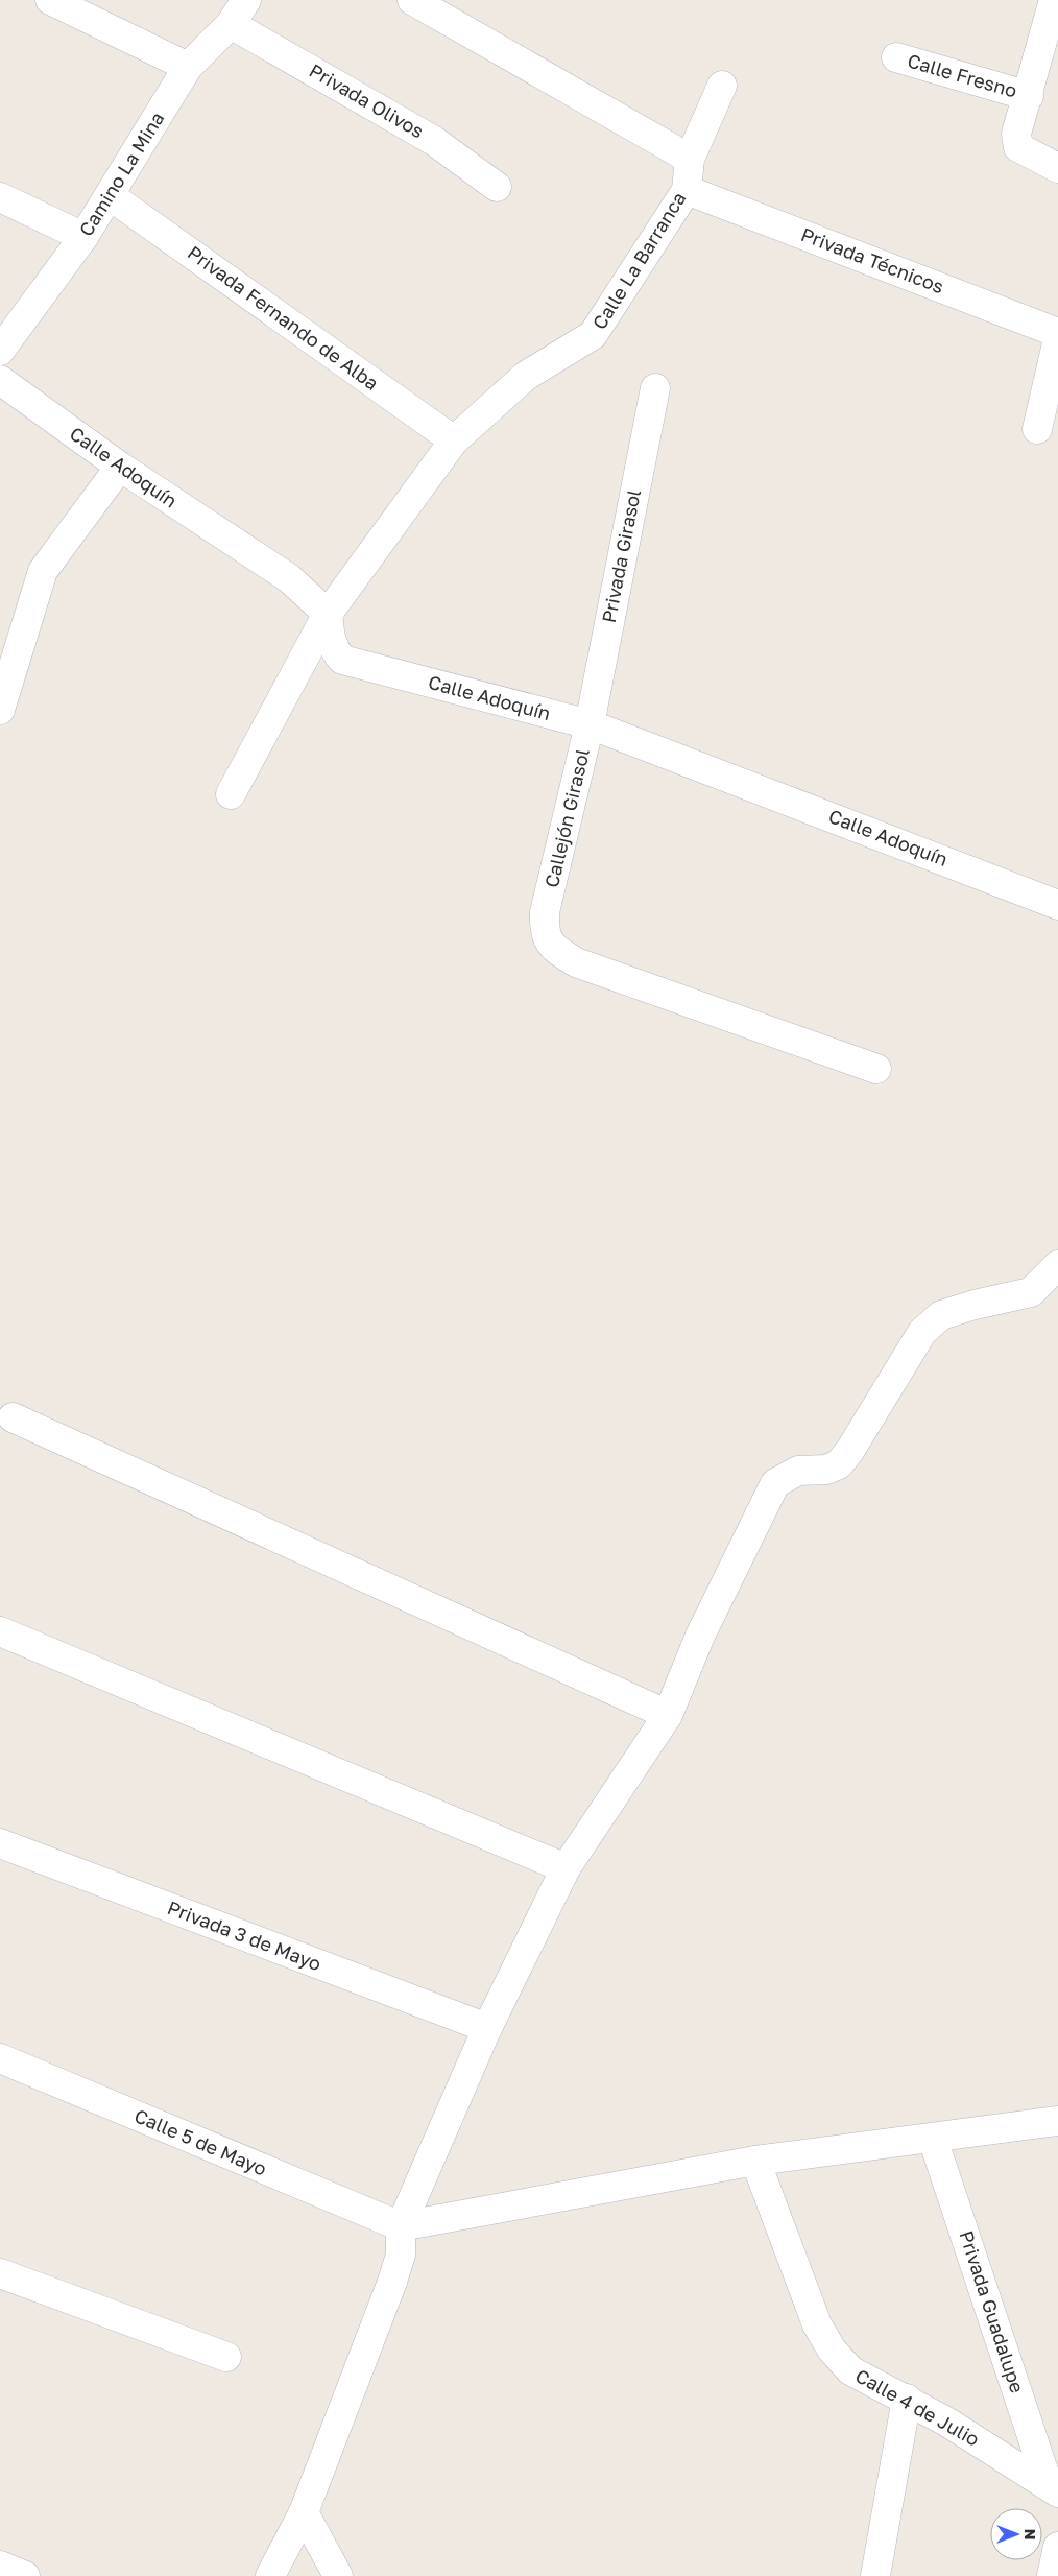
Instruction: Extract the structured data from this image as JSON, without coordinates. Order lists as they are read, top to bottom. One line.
{"streets":{"street":["Calle Fresno","Privada Olivos","Camino La Mina","Calle La Barranca","Privada Técnicos","Privada Fernando de Alba","Calle Adoquín","Privada Girasol","Callejón Girasol","Privada 3 de Mayo","Calle 5 de Mayo","Privada Guadalupe","Calle 4 de Julio"]},"crossings":[["Privada Olivos","Camino La Mina"],["Camino La Mina","Privada Fernando de Alba"],["Calle La Barranca","Privada Técnicos"],["Calle La Barranca","Privada Fernando de Alba"],["Calle La Barranca","Calle Adoquín"],["Calle Adoquín","Privada Girasol"],["Calle Adoquín","Callejón Girasol"],["Privada Girasol","Callejón Girasol"],["Privada Guadalupe","Calle 4 de Julio"]],"north":"right"}
